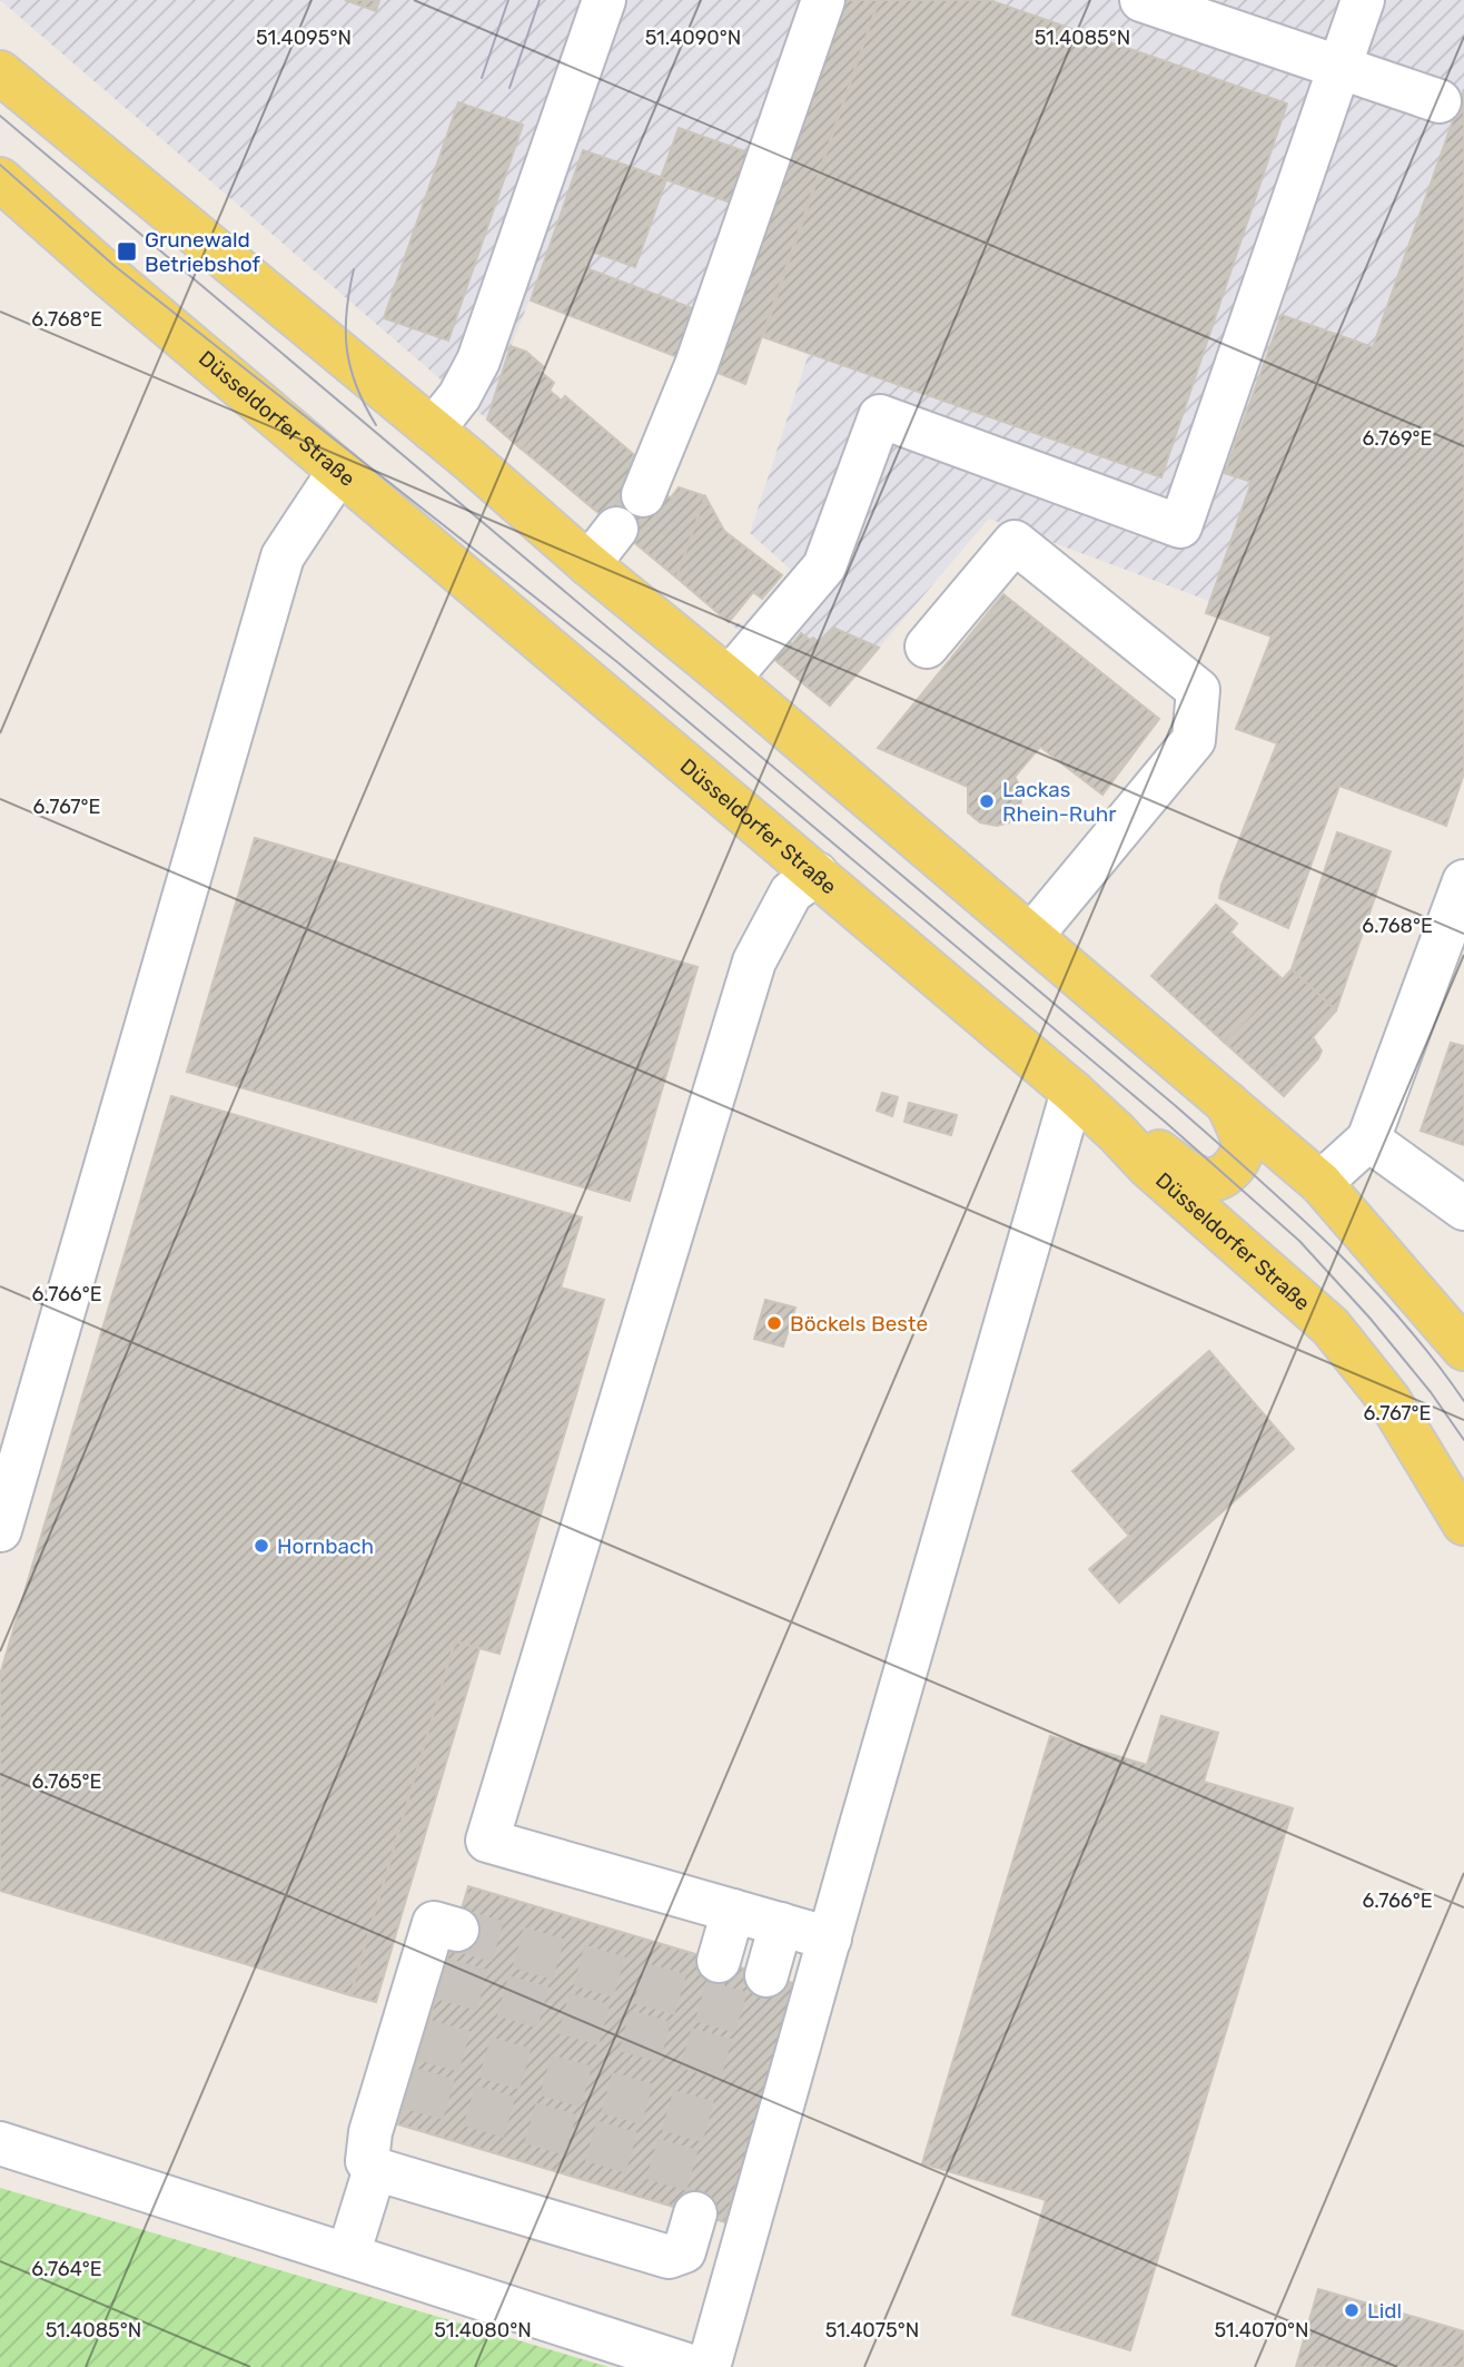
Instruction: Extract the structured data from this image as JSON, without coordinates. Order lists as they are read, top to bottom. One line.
{"streets":{"main road":["Düsseldorfer Straße"]},"places":{"transit":["Grunewald Betriebshof"],"other":["Lackas Rhein-Ruhr","Böckels Beste","Hornbach","Lidl"]},"coordinates":["51.4095°N","51.4090°N","51.4085°N","6.768°E","6.769°E","6.767°E","6.766°E","6.765°E","6.764°E","51.4080°N","51.4075°N","51.4070°N"]}
